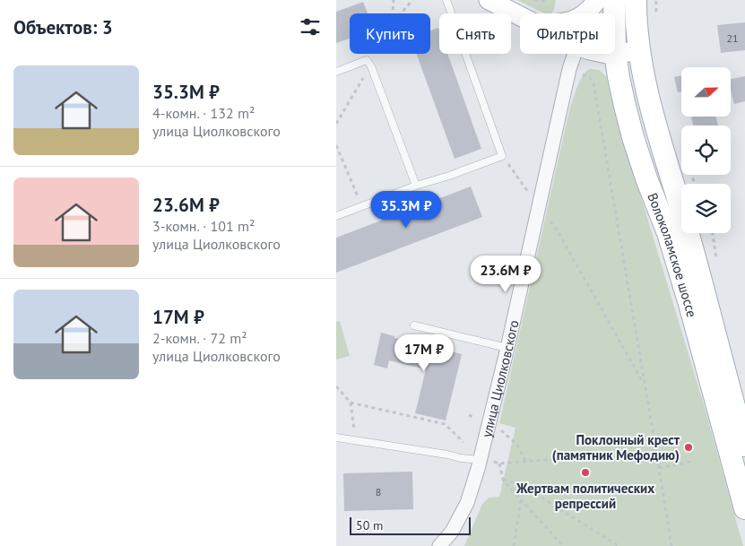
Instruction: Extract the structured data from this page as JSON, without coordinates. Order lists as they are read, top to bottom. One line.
{"streets":{"main road":["Волоколамское шоссе"],"street":["улица Циолковского"]},"places":["Поклонный крест (памятник Мефодию)","Жертвам политических репрессий"],"house_numbers":["21","8"],"scale_bar":"50 m","north":"right","page":{"heading":"Объектов: 3","chip":["Купить","Снять","Фильтры"],"list":[{"name":"35.3M ₽","note":"4-комн. · 132 m² · улица Циолковского"},{"name":"23.6M ₽","note":"3-комн. · 101 m² · улица Циолковского"},{"name":"17M ₽","note":"2-комн. · 72 m² · улица Циолковского"}],"price":["35.3M ₽","23.6M ₽","17M ₽"],"scale":"50 m"}}
